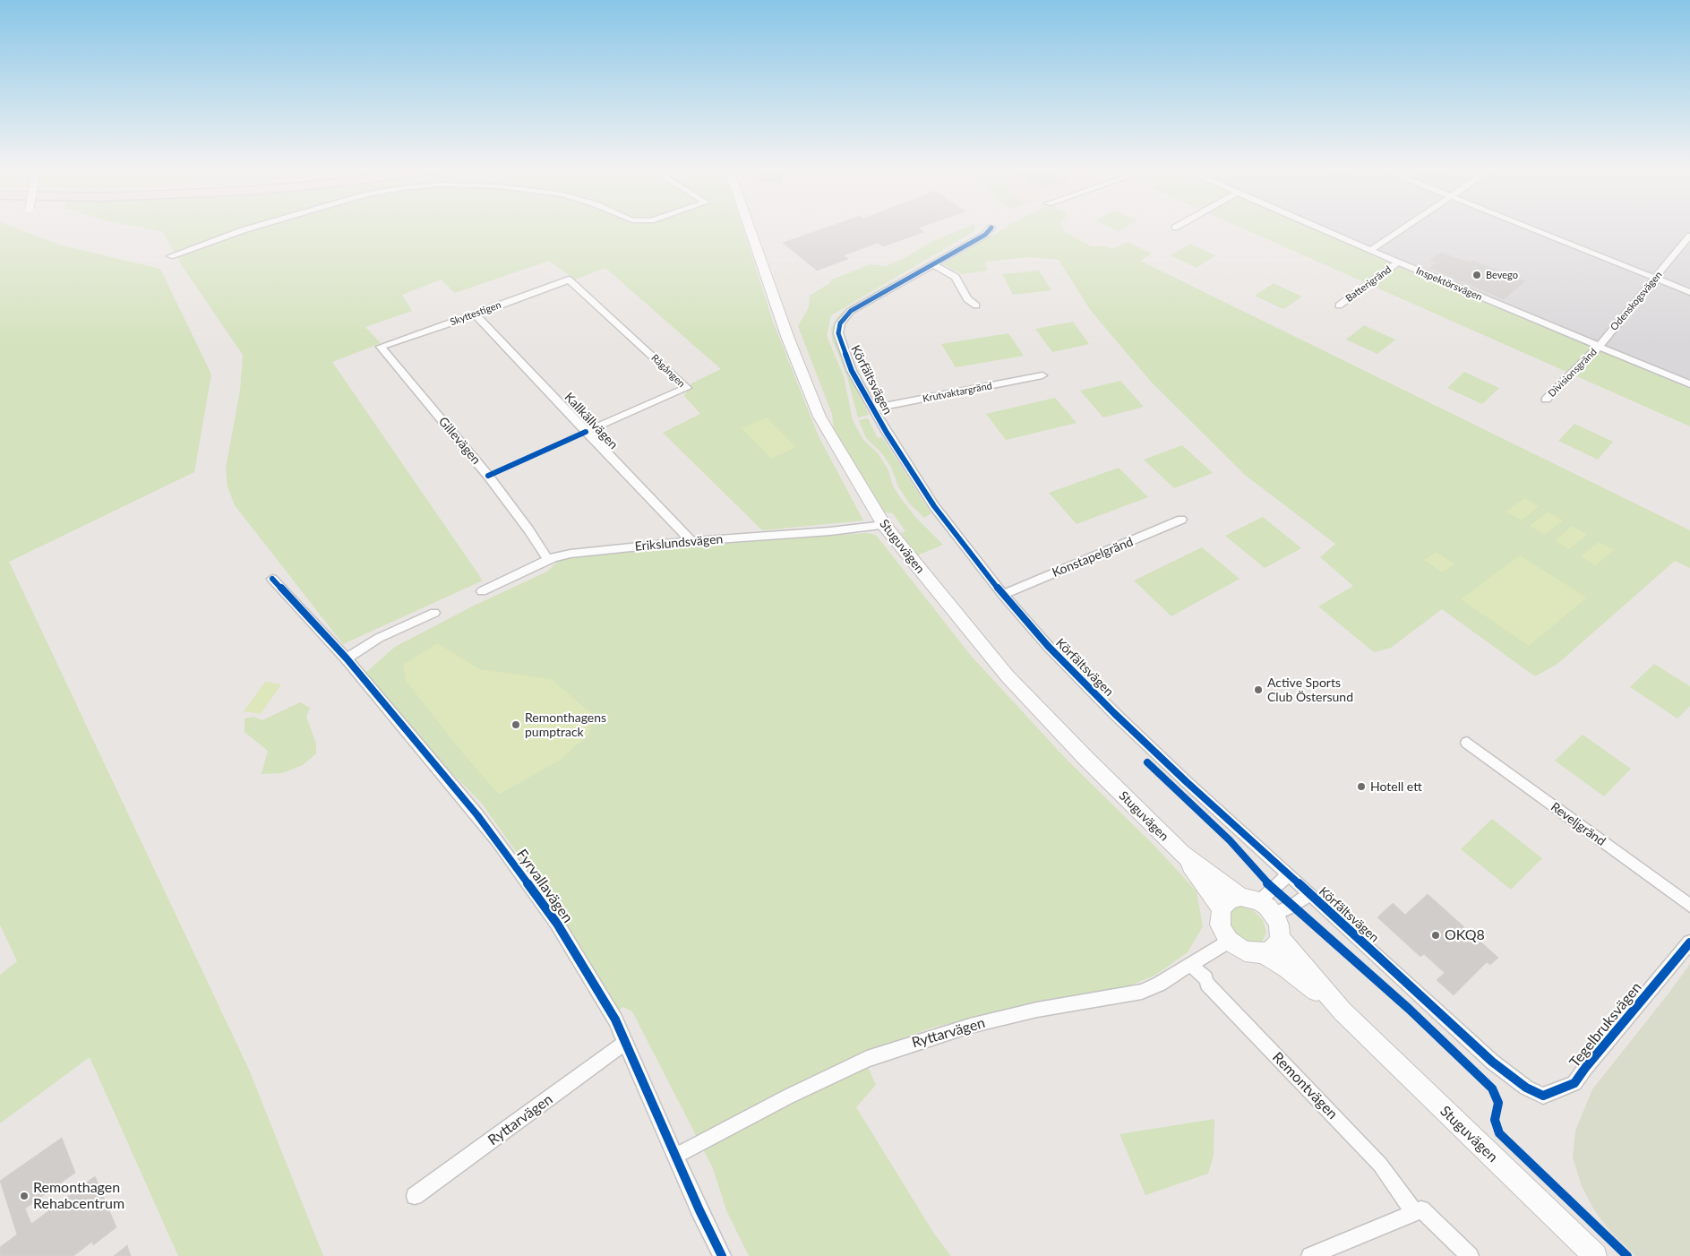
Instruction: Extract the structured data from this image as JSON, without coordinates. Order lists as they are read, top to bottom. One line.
{"streets":{"main road":["Stuguvägen"],"street":["Batterigränd","Inspektörsvägen","Odenskogsvägen","Skyttestigen","Rågången","Divisionsgränd","Körfältsvägen","Krutvaktargränd","Kallkällvägen","Gillevägen","Erikslundsvägen","Konstapelgränd","Reveljgränd","Fyrvallavägen","Tegelbruksvägen","Ryttarvägen","Remontvägen"]},"crossings":[["Batterigränd","Inspektörsvägen"],["Inspektörsvägen","Odenskogsvägen"],["Inspektörsvägen","Divisionsgränd"],["Odenskogsvägen","Divisionsgränd"],["Skyttestigen","Rågången"],["Skyttestigen","Kallkällvägen"],["Skyttestigen","Gillevägen"],["Rågången","Kallkällvägen"],["Körfältsvägen","Krutvaktargränd"],["Körfältsvägen","Konstapelgränd"],["Körfältsvägen","Tegelbruksvägen"],["Kallkällvägen","Erikslundsvägen"],["Gillevägen","Erikslundsvägen"],["Erikslundsvägen","Stuguvägen"],["Stuguvägen","Ryttarvägen"],["Fyrvallavägen","Ryttarvägen"],["Ryttarvägen","Remontvägen"]],"places":["Bevego","Active Sports Club Östersund","Remonthagens pumptrack","Hotell ett","OKQ8","Remonthagen Rehabcentrum"]}
